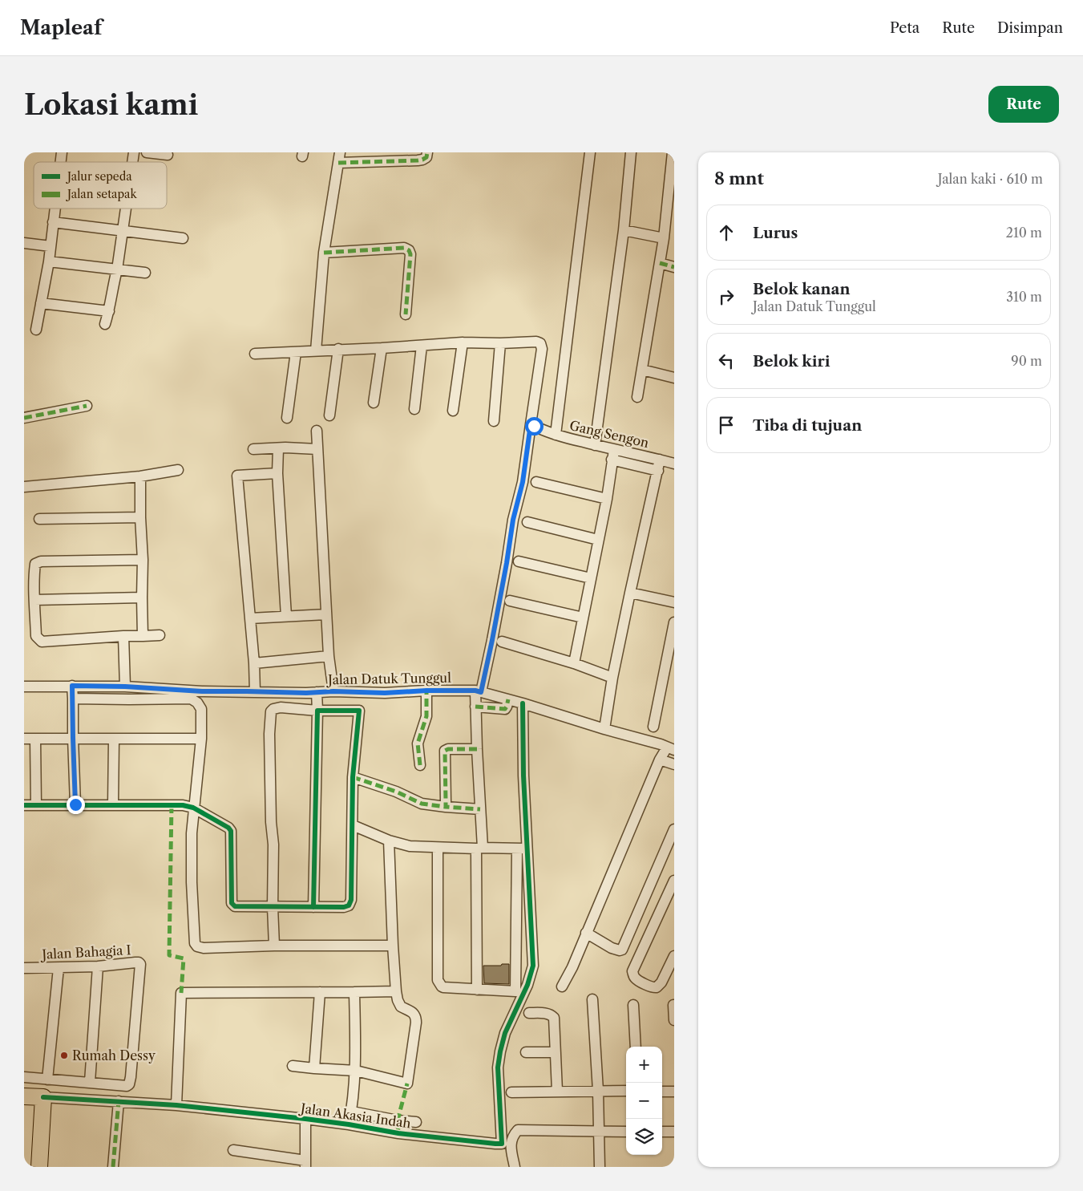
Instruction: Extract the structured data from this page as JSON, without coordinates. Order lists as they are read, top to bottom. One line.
{"streets":{"main road":["Jalan Akasia Indah"],"street":["Gang Sengon","Jalan Datuk Tunggul","Jalan Bahagia I"]},"places":["Rumah Dessy"],"legend":["Jalur sepeda","Jalan setapak"],"page":{"header":"Mapleaf","nav":["Peta","Rute","Disimpan"],"buttons":"Rute","title":"Lokasi kami","heading":["8 mnt","Jalan kaki · 610 m"],"list":[["Lurus","210 m"],["Belok kanan","Jalan Datuk Tunggul","310 m"],["Belok kiri","90 m"],"Tiba di tujuan"],"map_buttons":["+","−"]}}
